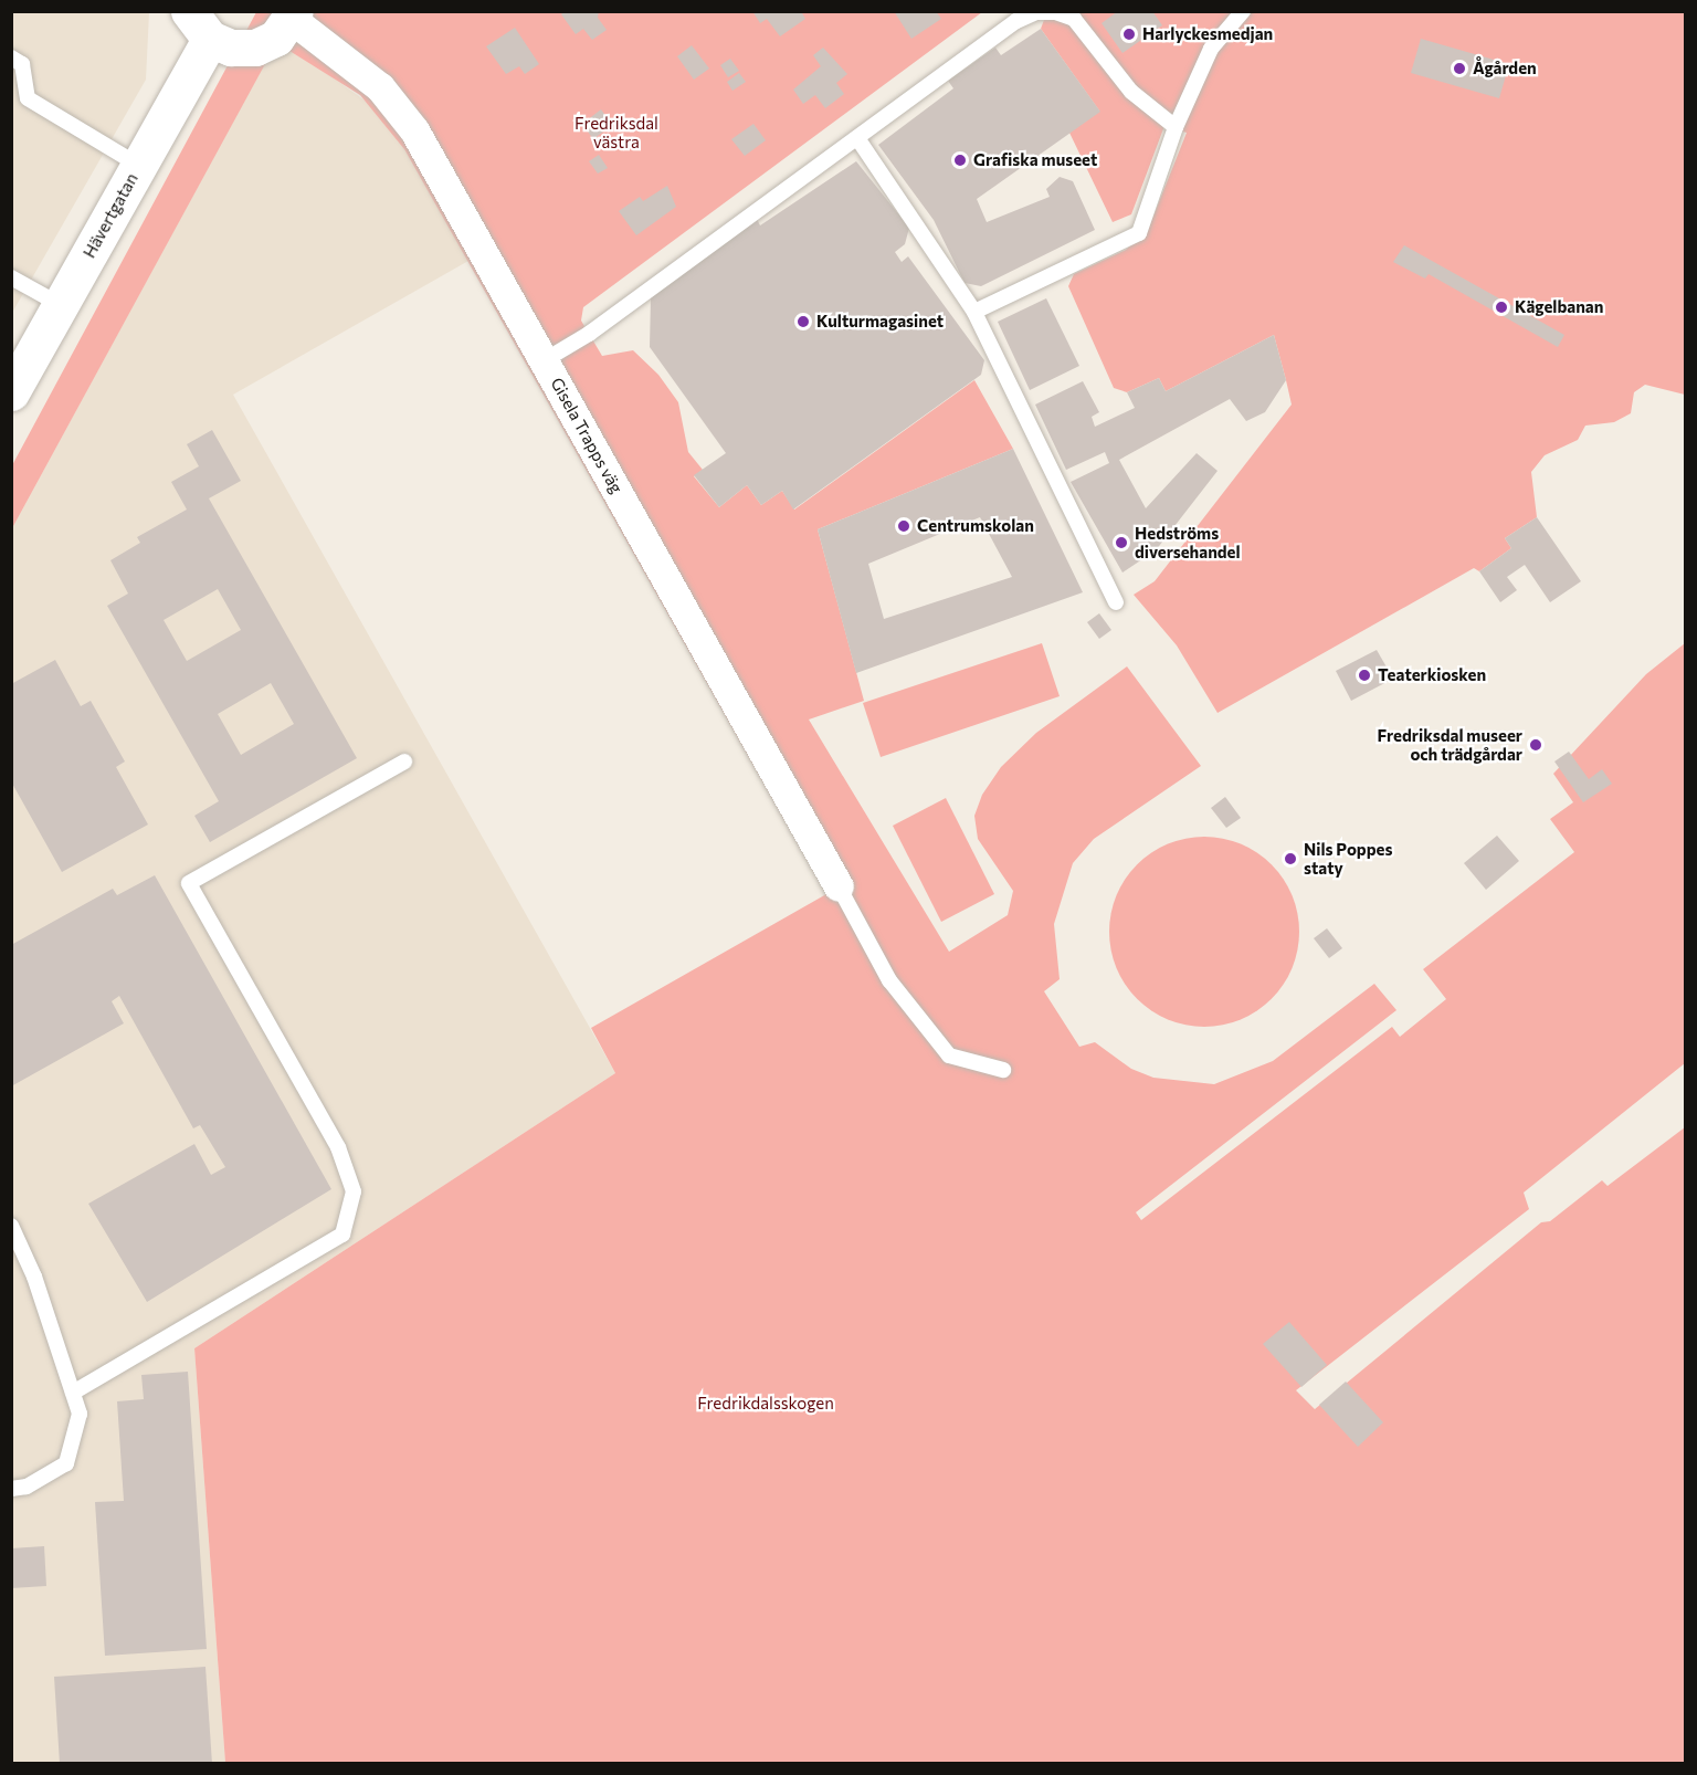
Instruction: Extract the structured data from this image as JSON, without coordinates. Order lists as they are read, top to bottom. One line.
{"streets":{"street":["Hävertgatan","Gisela Trapps väg"]},"parks":["Fredriksdal västra","Fredrikdalsskogen"],"places":["Harlyckesmedjan","Ågården","Grafiska museet","Kägelbanan","Kulturmagasinet","Centrumskolan","Hedströms diversehandel","Teaterkiosken","Fredriksdal museer och trädgårdar","Nils Poppes staty"]}
